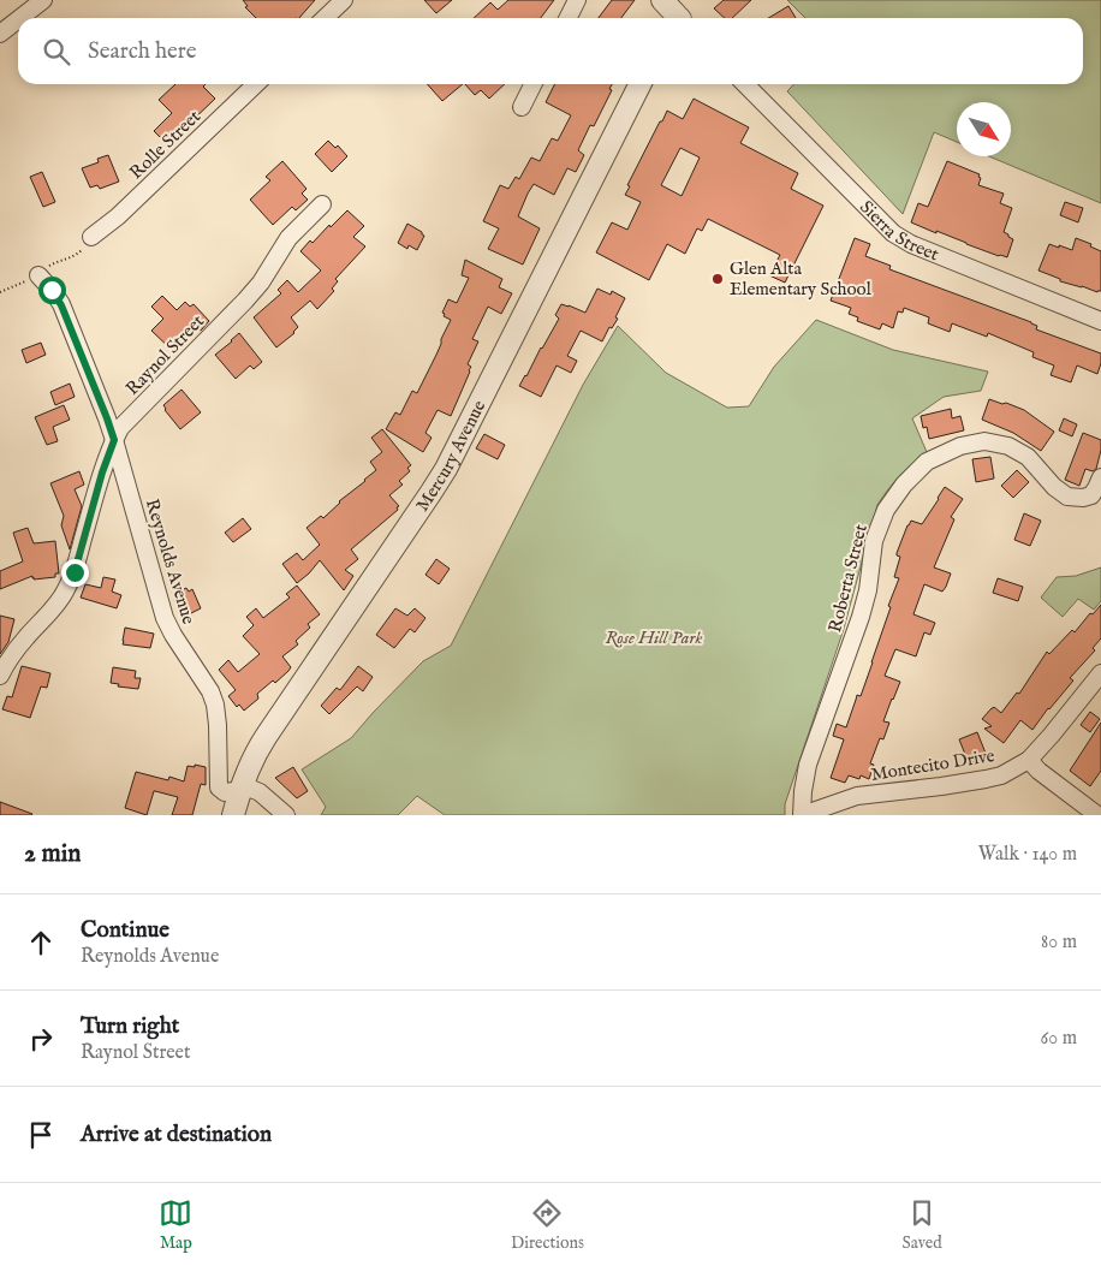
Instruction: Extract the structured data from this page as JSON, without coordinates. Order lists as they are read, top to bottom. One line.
{"streets":{"street":["Rolle Street","Sierra Street","Raynol Street","Mercury Avenue","Reynolds Avenue","Roberta Street","Montecito Drive"]},"crossings":[["Raynol Street","Reynolds Avenue"],["Mercury Avenue","Reynolds Avenue"],["Roberta Street","Montecito Drive"]],"parks":["Rose Hill Park"],"places":["Glen Alta Elementary School"],"north":"bottom right","page":{"search":"Search here","heading":["2 min","Walk · 140 m"],"list":[["Continue","Reynolds Avenue","80 m"],["Turn right","Raynol Street","60 m"],"Arrive at destination"],"nav":["Map","Directions","Saved"]}}
